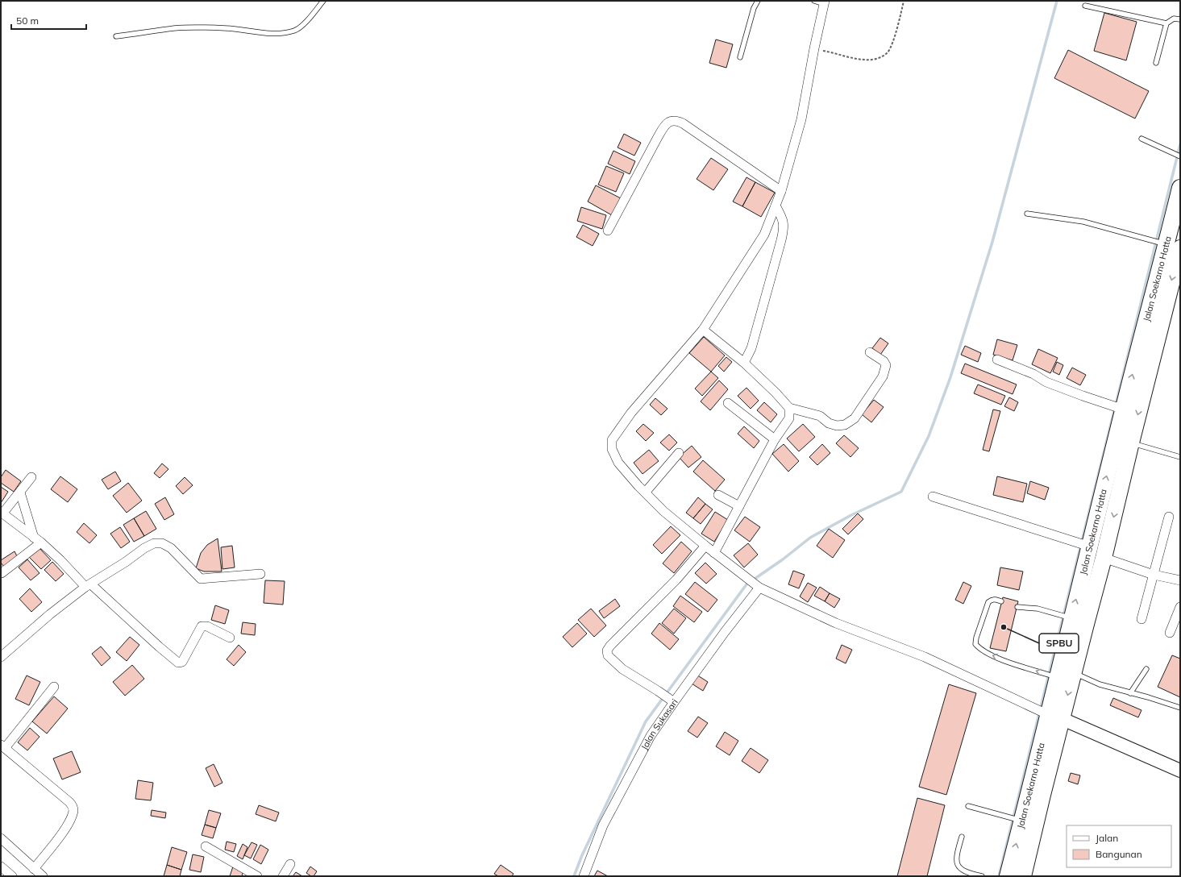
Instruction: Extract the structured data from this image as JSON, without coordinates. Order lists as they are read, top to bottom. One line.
{"streets":{"highway":["Jalan Soekarno Hatta"],"street":["Jalan Sukasari"]},"places":["SPBU"],"legend":["Jalan","Bangunan"],"scale_bar":"50 m"}
